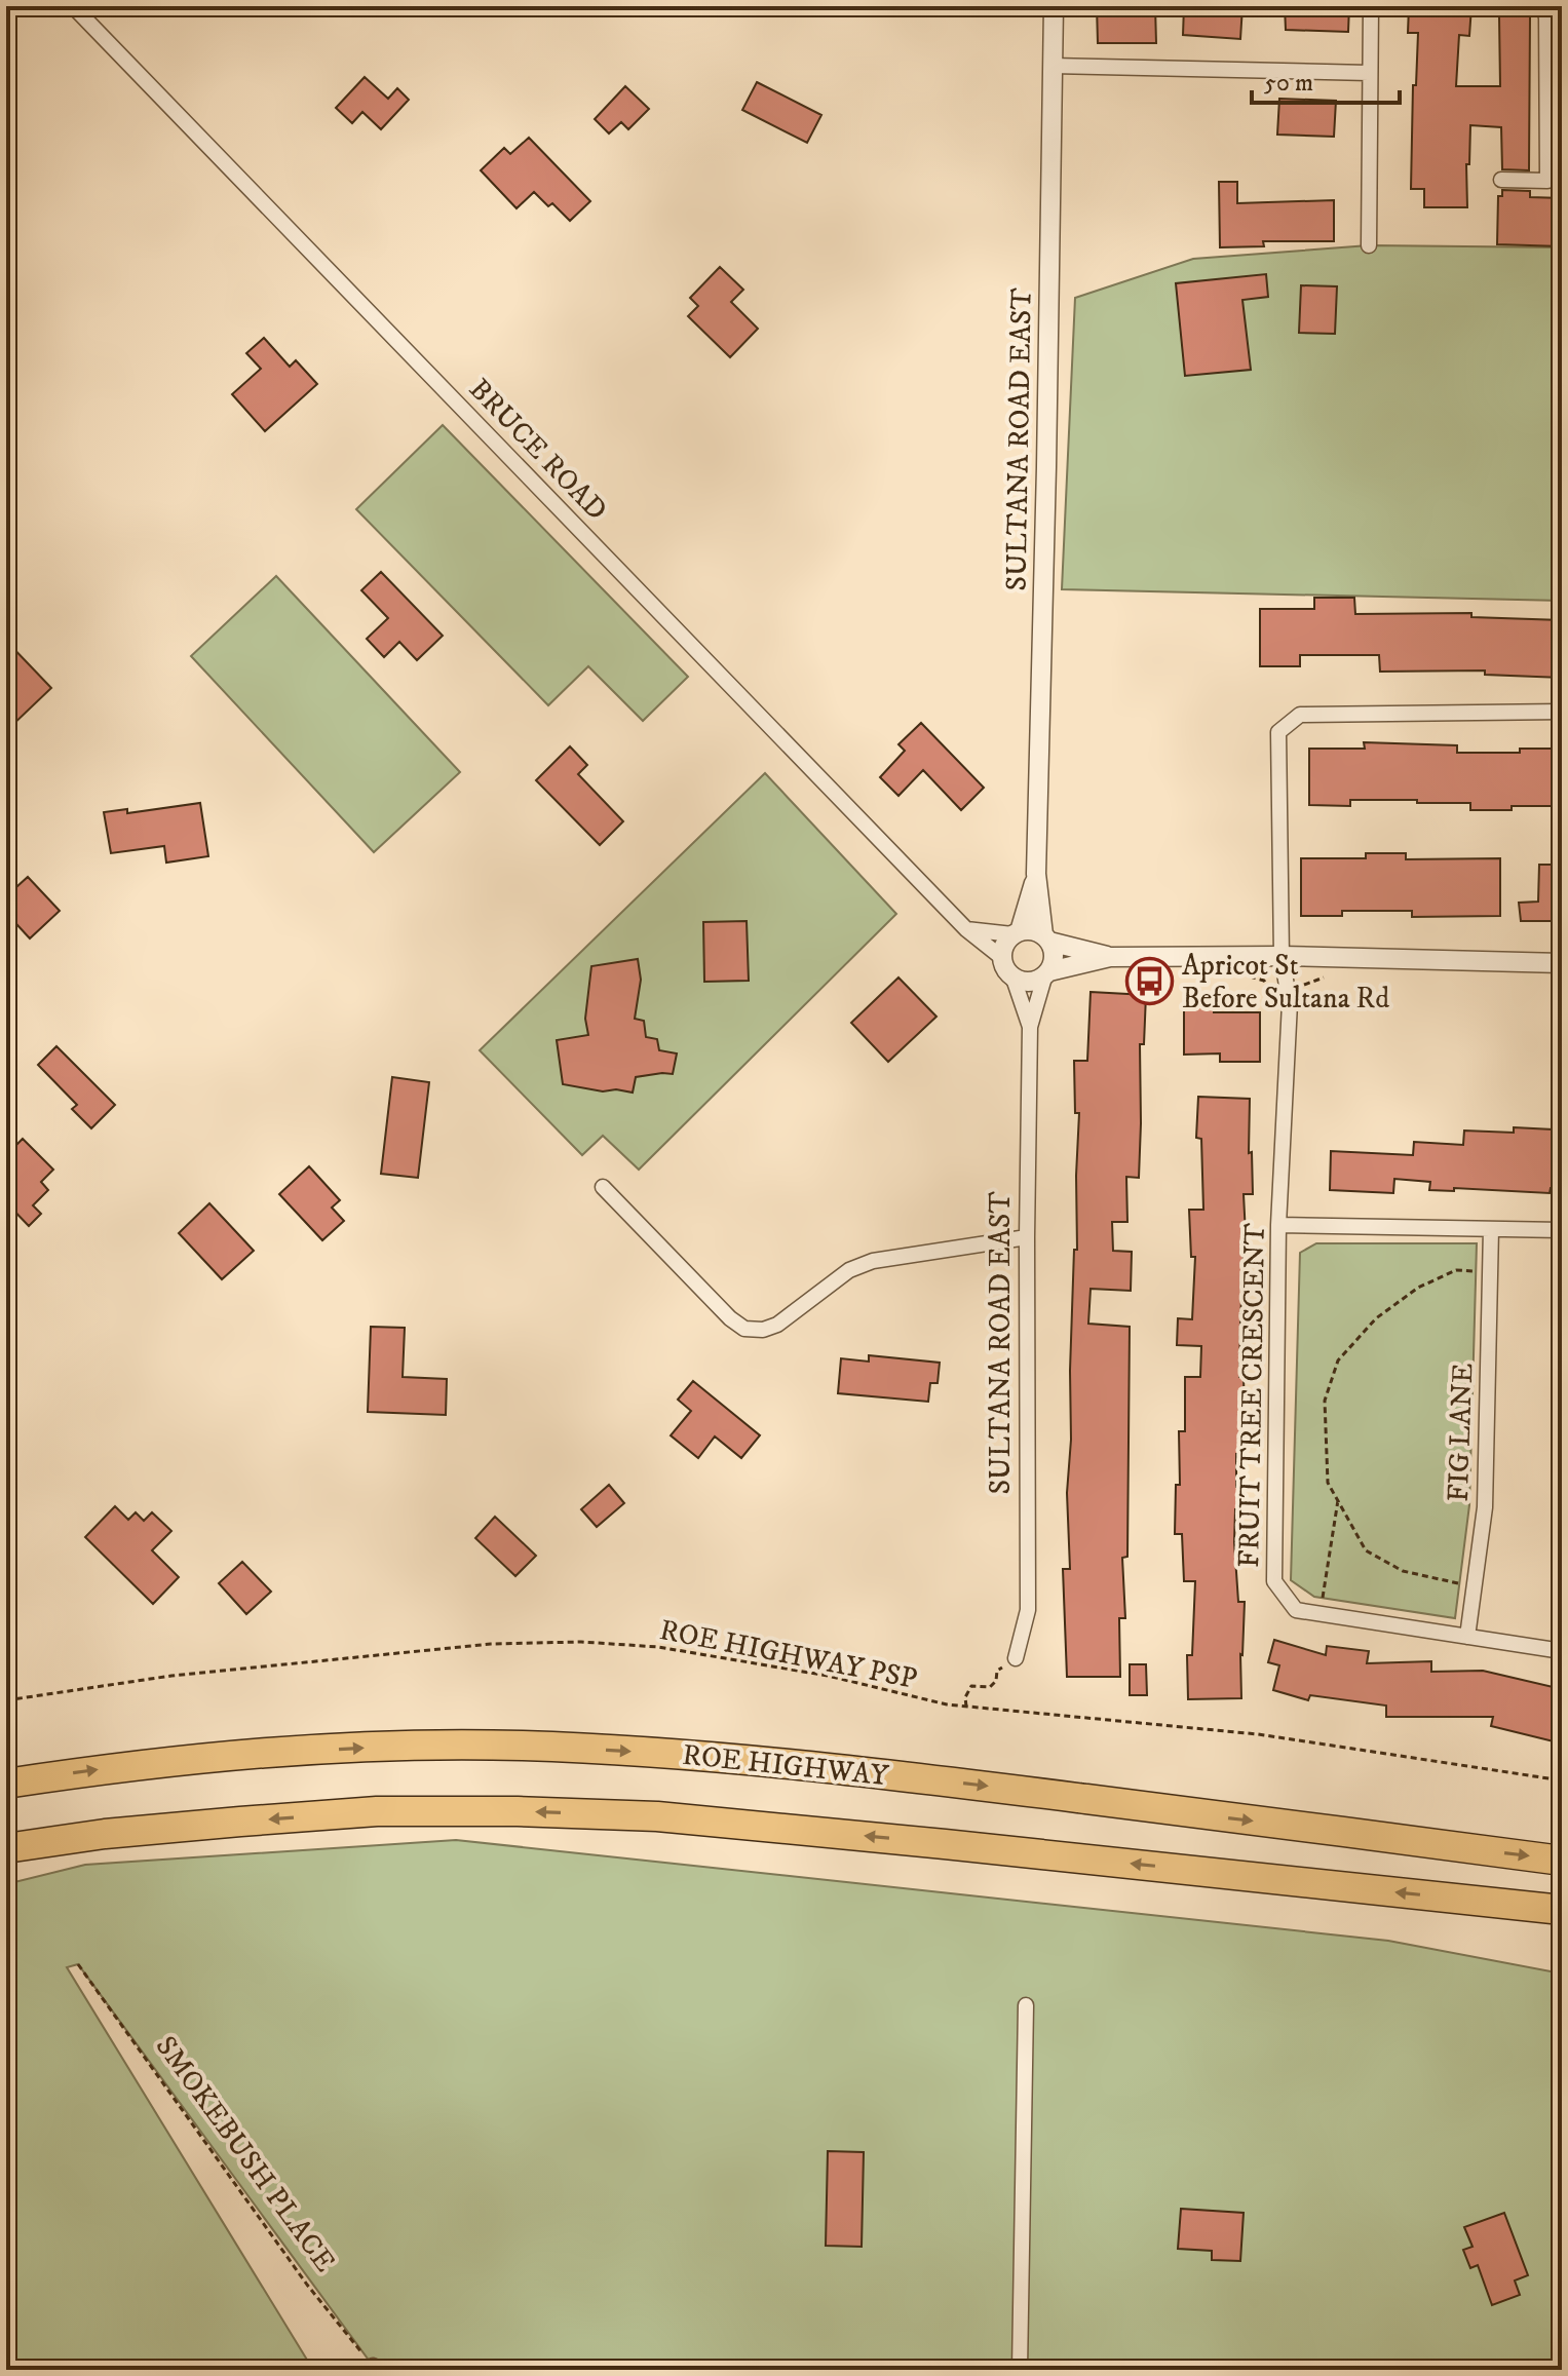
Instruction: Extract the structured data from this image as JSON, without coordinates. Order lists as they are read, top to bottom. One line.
{"streets":{"highway":["ROE HIGHWAY"],"street":["SULTANA ROAD EAST","BRUCE ROAD","FRUIT TREE CRESCENT","FIG LANE"],"path":["ROE HIGHWAY PSP","SMOKEBUSH PLACE"]},"crossings":[["SULTANA ROAD EAST","BRUCE ROAD"],["FRUIT TREE CRESCENT","FIG LANE"]],"places":{"bus stop":["Apricot St Before Sultana Rd"]},"scale_bar":"50 m"}
